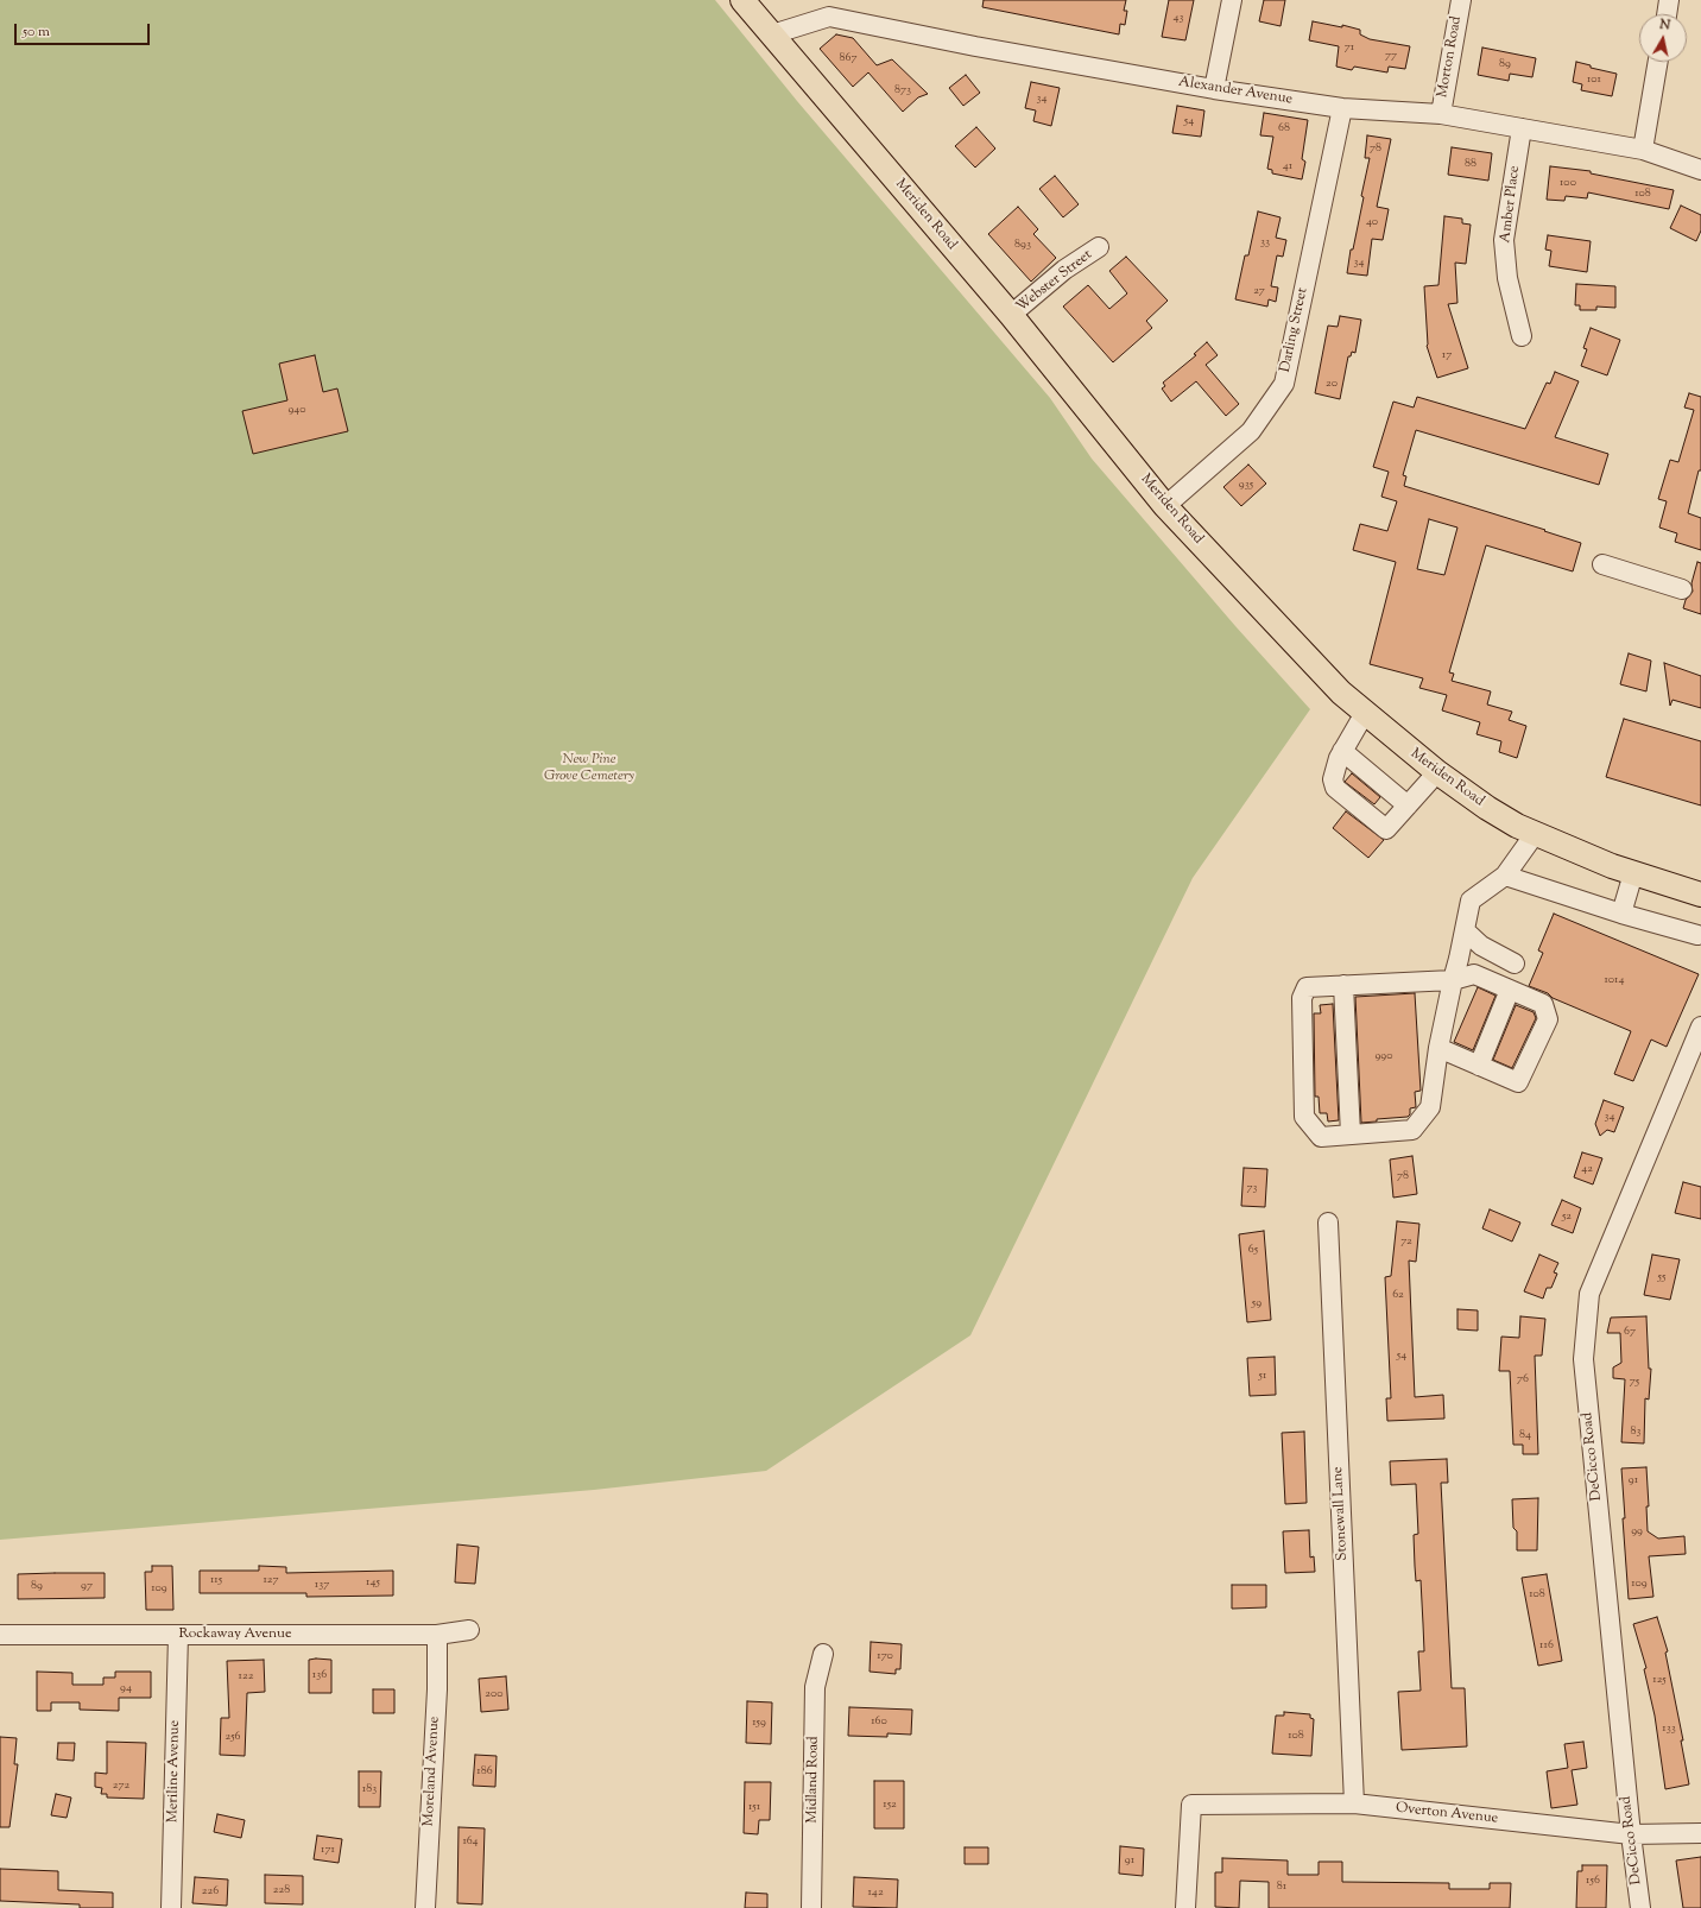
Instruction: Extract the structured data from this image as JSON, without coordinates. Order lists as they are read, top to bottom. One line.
{"streets":{"main road":["Meriden Road"],"street":["Morton Road","Alexander Avenue","Amber Place","Webster Street","Darling Street","DeCicco Road","Stonewall Lane","Rockaway Avenue","Meriline Avenue","Moreland Avenue","Midland Road","Overton Avenue"]},"crossings":[["Morton Road","Alexander Avenue"],["Alexander Avenue","Amber Place"],["Alexander Avenue","Meriden Road"],["Alexander Avenue","Darling Street"],["Meriden Road","Webster Street"],["Meriden Road","Darling Street"],["DeCicco Road","Overton Avenue"],["Stonewall Lane","Overton Avenue"],["Rockaway Avenue","Meriline Avenue"],["Rockaway Avenue","Moreland Avenue"]],"parks":["New Pine Grove Cemetery"],"house_numbers":["43","71","77","867","89","101","873","34","54","68","78","88","41","100","108","40","33","893","34","27","17","20","940","935","1014","990","34","42","78","73","52","72","65","55","62","59","67","54","51","76","75","83","84","91","99","115","127","145","109","137","89","97","109","108","116","170","136","122","125","94","200","160","159","133","108","256","186","272","183","152","151","164","171","91","156","81","228","226","142"],"scale_bar":"50 m","north":"top"}
